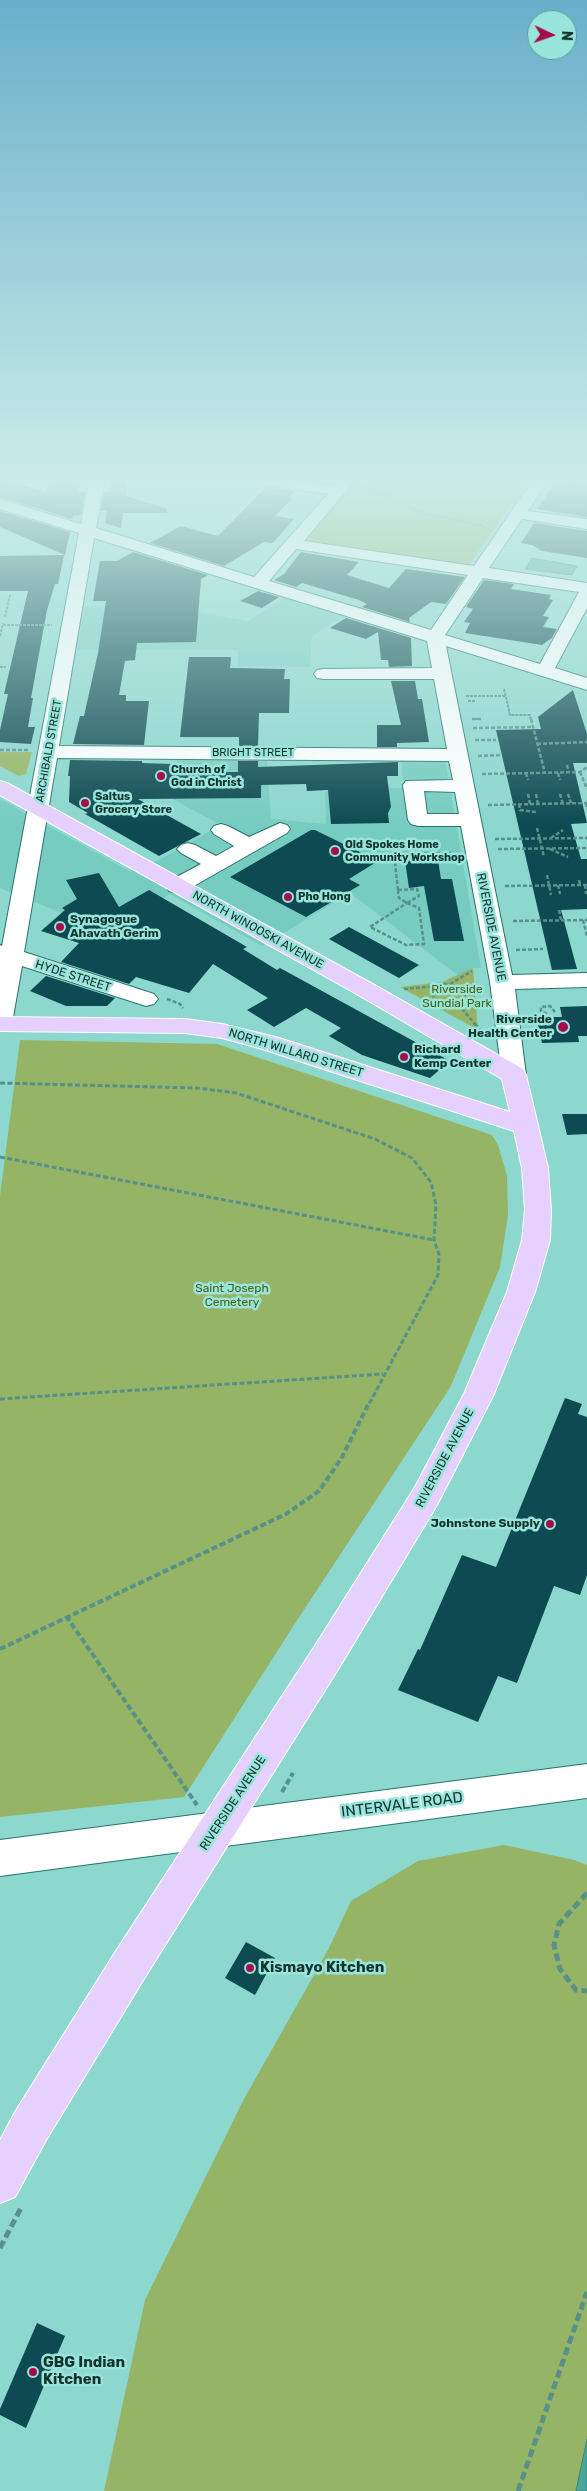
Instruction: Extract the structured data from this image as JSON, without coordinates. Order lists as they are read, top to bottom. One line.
{"streets":{"main road":["RIVERSIDE AVENUE","NORTH WINOOSKI AVENUE","NORTH WILLARD STREET"],"street":["ARCHIBALD STREET","BRIGHT STREET","HYDE STREET","INTERVALE ROAD"]},"crossings":[["ARCHIBALD STREET","BRIGHT STREET"],["ARCHIBALD STREET","NORTH WINOOSKI AVENUE"],["ARCHIBALD STREET","HYDE STREET"],["ARCHIBALD STREET","NORTH WILLARD STREET"],["BRIGHT STREET","RIVERSIDE AVENUE"],["RIVERSIDE AVENUE","NORTH WINOOSKI AVENUE"],["RIVERSIDE AVENUE","NORTH WILLARD STREET"],["RIVERSIDE AVENUE","INTERVALE ROAD"]],"parks":["Riverside Sundial Park","Saint Joseph Cemetery"],"places":["Church of God in Christ","Saltus Grocery Store","Old Spokes Home Community Workshop","Pho Hong","Synagogue Ahavath Gerim","Riverside Health Center","Richard Kemp Center","Johnstone Supply","Kismayo Kitchen","GBG Indian Kitchen"],"north":"right"}
